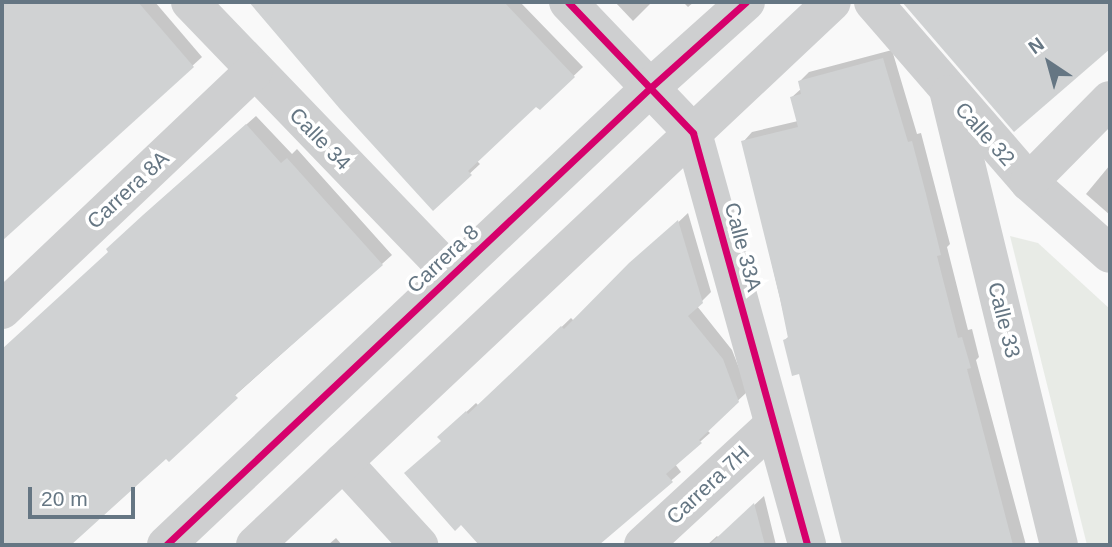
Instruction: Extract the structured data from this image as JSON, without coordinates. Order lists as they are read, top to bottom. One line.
{"streets":{"street":["Calle 32","Calle 34","Carrera 8A","Calle 33A","Carrera 8","Calle 33","Carrera 7H"]},"crossings":[["Calle 32","Calle 33"],["Calle 34","Carrera 8A"],["Calle 34","Carrera 8"],["Calle 33A","Carrera 8"],["Calle 33A","Carrera 7H"]],"scale_bar":"20 m","north":"top left"}
